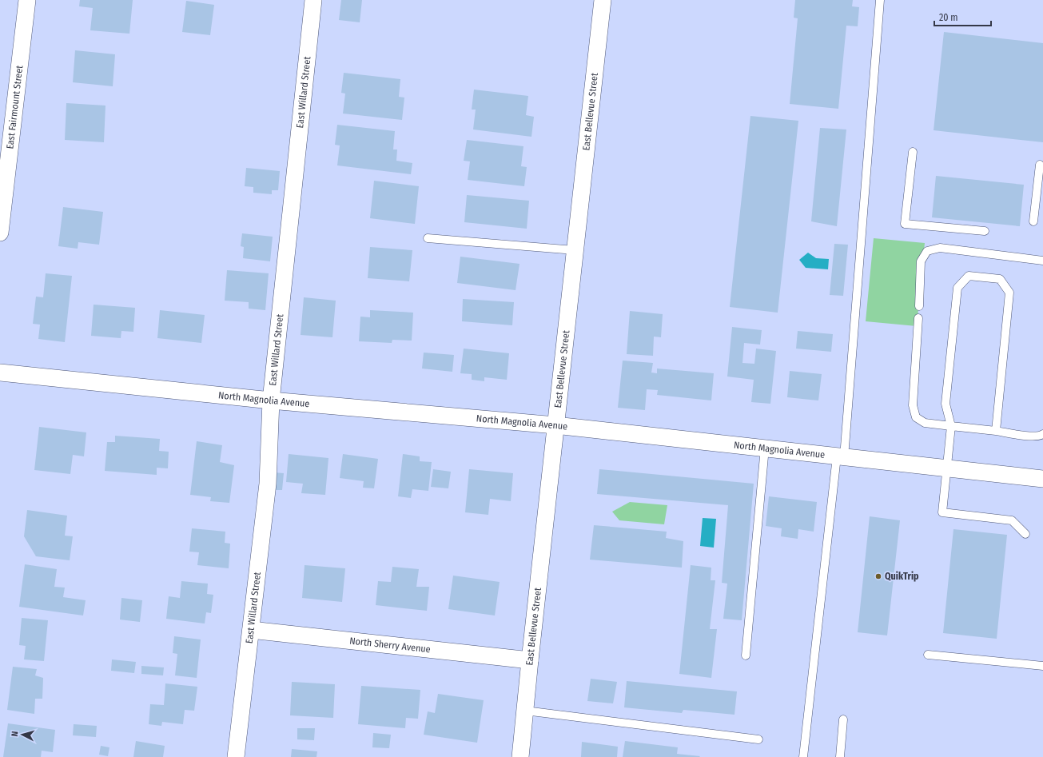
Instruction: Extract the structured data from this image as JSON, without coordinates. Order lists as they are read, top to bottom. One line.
{"streets":{"street":["East Willard Street","East Fairmount Street","East Bellevue Street","North Magnolia Avenue","North Sherry Avenue"]},"crossings":[["East Willard Street","North Magnolia Avenue"],["East Willard Street","North Sherry Avenue"],["East Bellevue Street","North Magnolia Avenue"],["East Bellevue Street","North Sherry Avenue"]],"places":["QuikTrip"],"scale_bar":"20 m","north":"left"}
